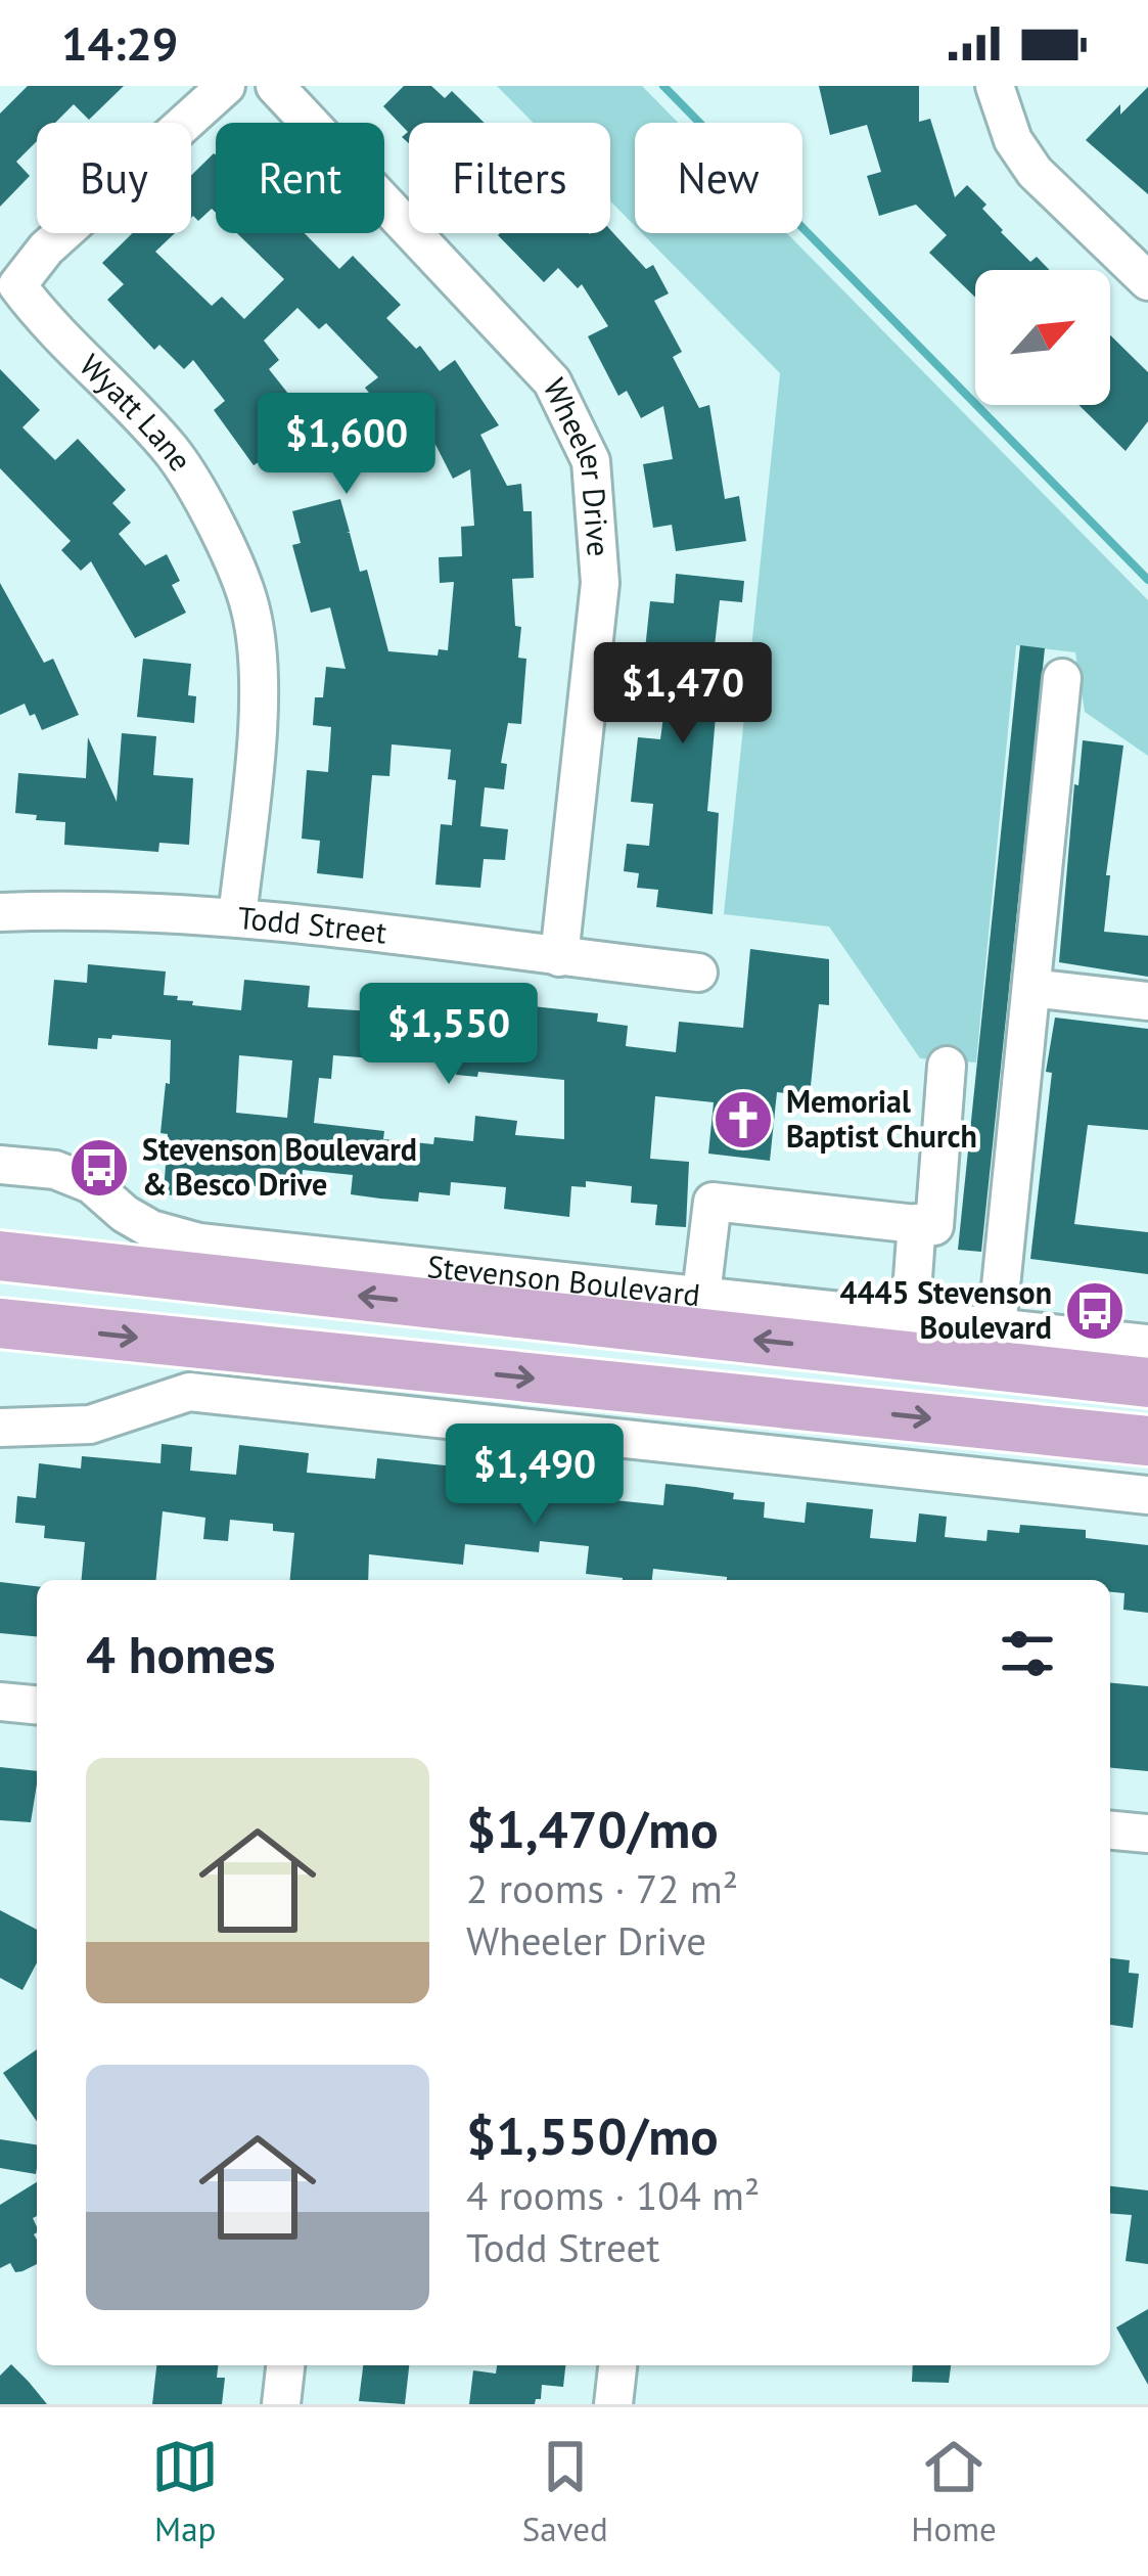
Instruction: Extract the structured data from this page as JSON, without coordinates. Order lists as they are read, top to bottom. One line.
{"streets":{"main road":["Stevenson Boulevard"],"street":["Wyatt Lane","Wheeler Drive","Todd Street"]},"crossings":[["Wyatt Lane","Todd Street"],["Wheeler Drive","Todd Street"]],"places":{"church":["Memorial Baptist Church"],"bus stop":["Stevenson Boulevard & Besco Drive","4445 Stevenson Boulevard"]},"north":"top right","page":{"status":"14:29","chip":["Buy","Rent","Filters","New"],"price":["$1,600","$1,470","$1,550","$1,490"],"heading":"4 homes","list":[{"name":"$1,470/mo","note":"2 rooms · 72 m² · Wheeler Drive"},{"name":"$1,550/mo","note":"4 rooms · 104 m² · Todd Street"}],"tabs":["Map","Saved","Home"]}}
